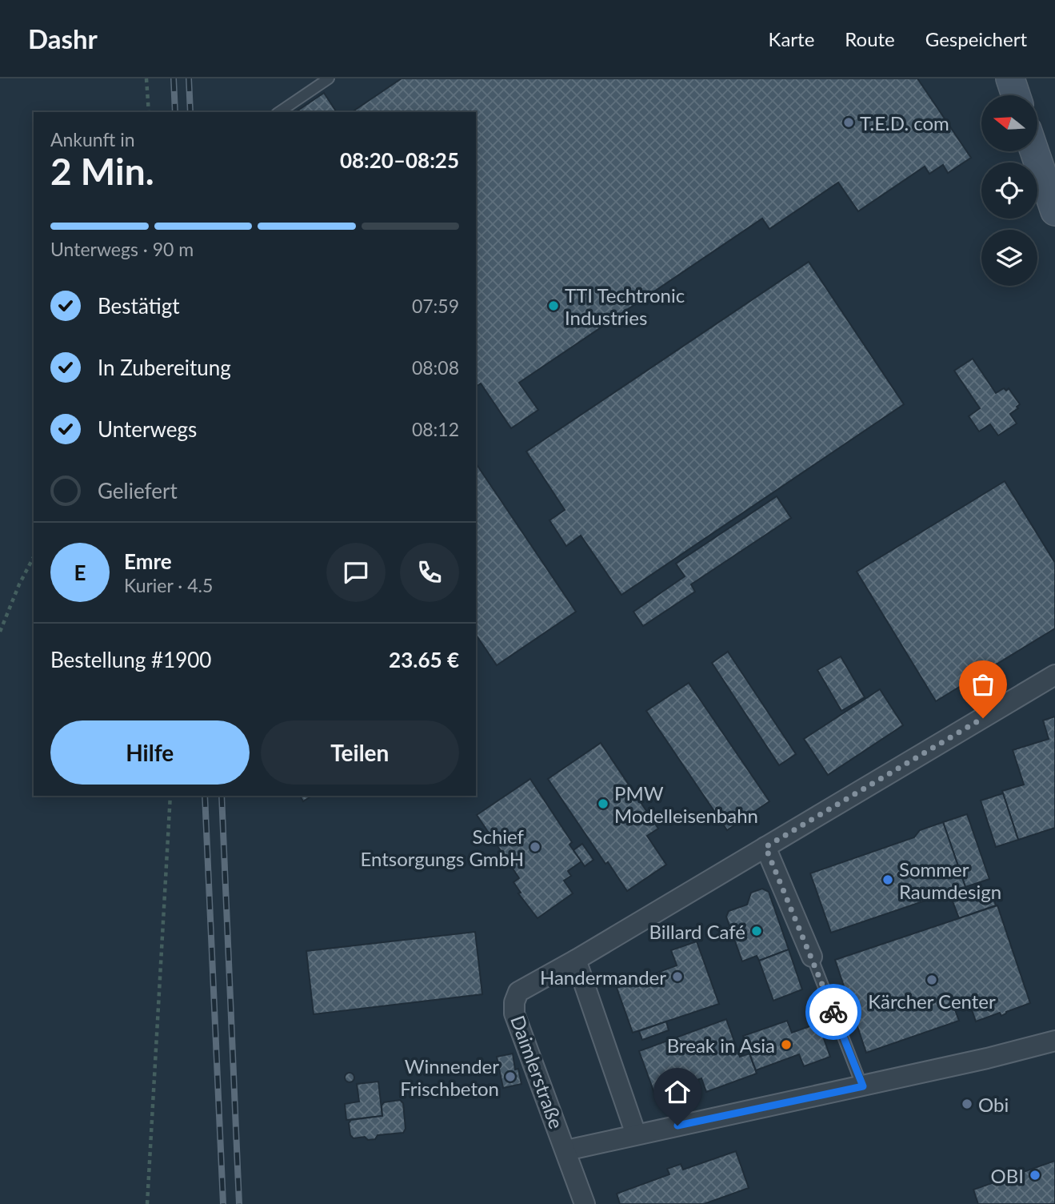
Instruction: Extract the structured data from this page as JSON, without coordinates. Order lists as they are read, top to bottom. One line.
{"streets":{"street":["Daimlerstraße"]},"places":["T.E.D. com","TTI Techtronic Industries","PMW Modelleisenbahn","Schief Entsorgungs GmbH","Sommer Raumdesign","Billard Café","Handermander","Kärcher Center","Break in Asia","Winnender Frischbeton","Obi","OBI"],"north":"left","page":{"header":"Dashr","nav":["Karte","Route","Gespeichert"],"heading":["2 Min.","Ankunft in","08:20–08:25"],"panel":["Emre","Kurier · 4.5","Bestellung #1900","23.65 €"],"bar":"Unterwegs · 90 m","list":[["Bestätigt","07:59"],["In Zubereitung","08:08"],["Unterwegs","08:12"],"Geliefert"],"round":"E","buttons":["Hilfe","Teilen"]}}
